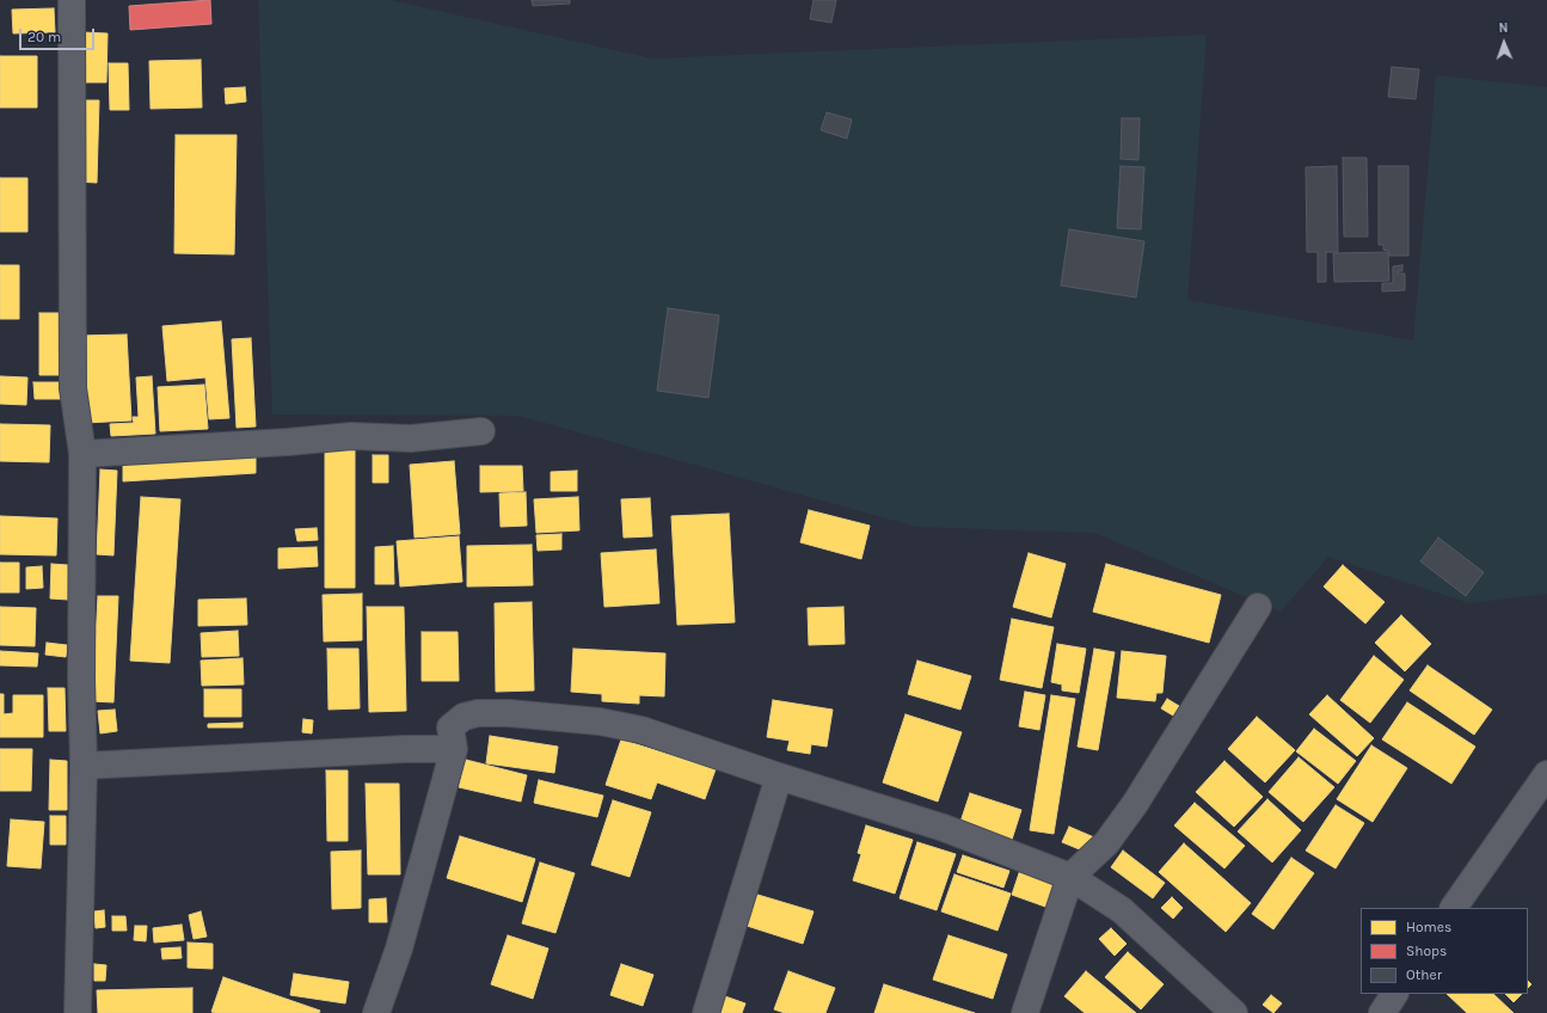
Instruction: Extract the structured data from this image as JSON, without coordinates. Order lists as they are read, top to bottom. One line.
{"legend":["Homes","Shops","Other"],"scale_bar":"20 m","north":"top"}
